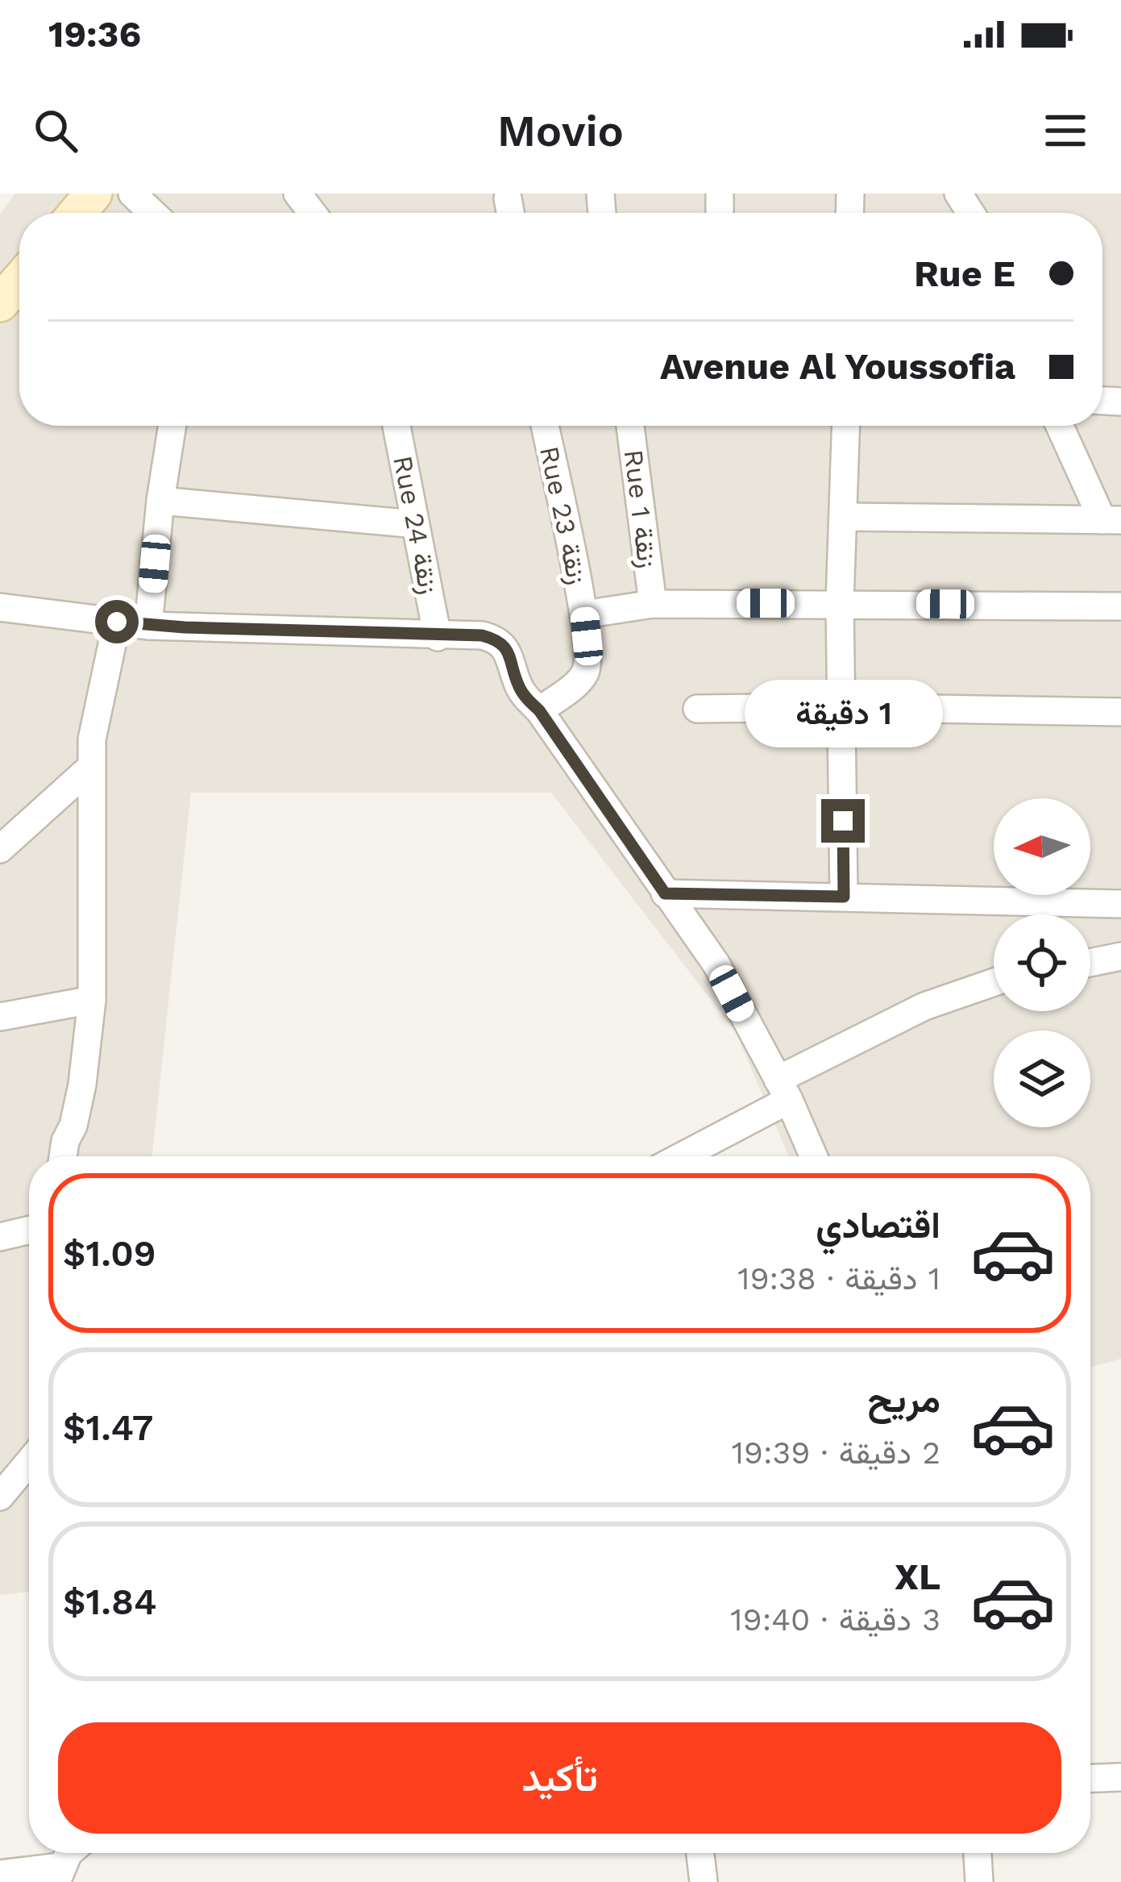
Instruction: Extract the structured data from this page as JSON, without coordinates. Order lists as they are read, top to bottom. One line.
{"streets":{"street":["Rue 1 زنقة","Rue 23 زنقة","Rue 24 زنقة"]},"north":"left","page":{"status":"19:36","header":"Movio","banner":["Rue E","Avenue Al Youssofia"],"bubble":"1 دقيقة","list":[{"name":"اقتصادي","note":"1 دقيقة · 19:38","value":"$1.09"},{"name":"مريح","note":"2 دقيقة · 19:39","value":"$1.47"},{"name":"XL","note":"3 دقيقة · 19:40","value":"$1.84"}],"buttons":"تأكيد"}}
